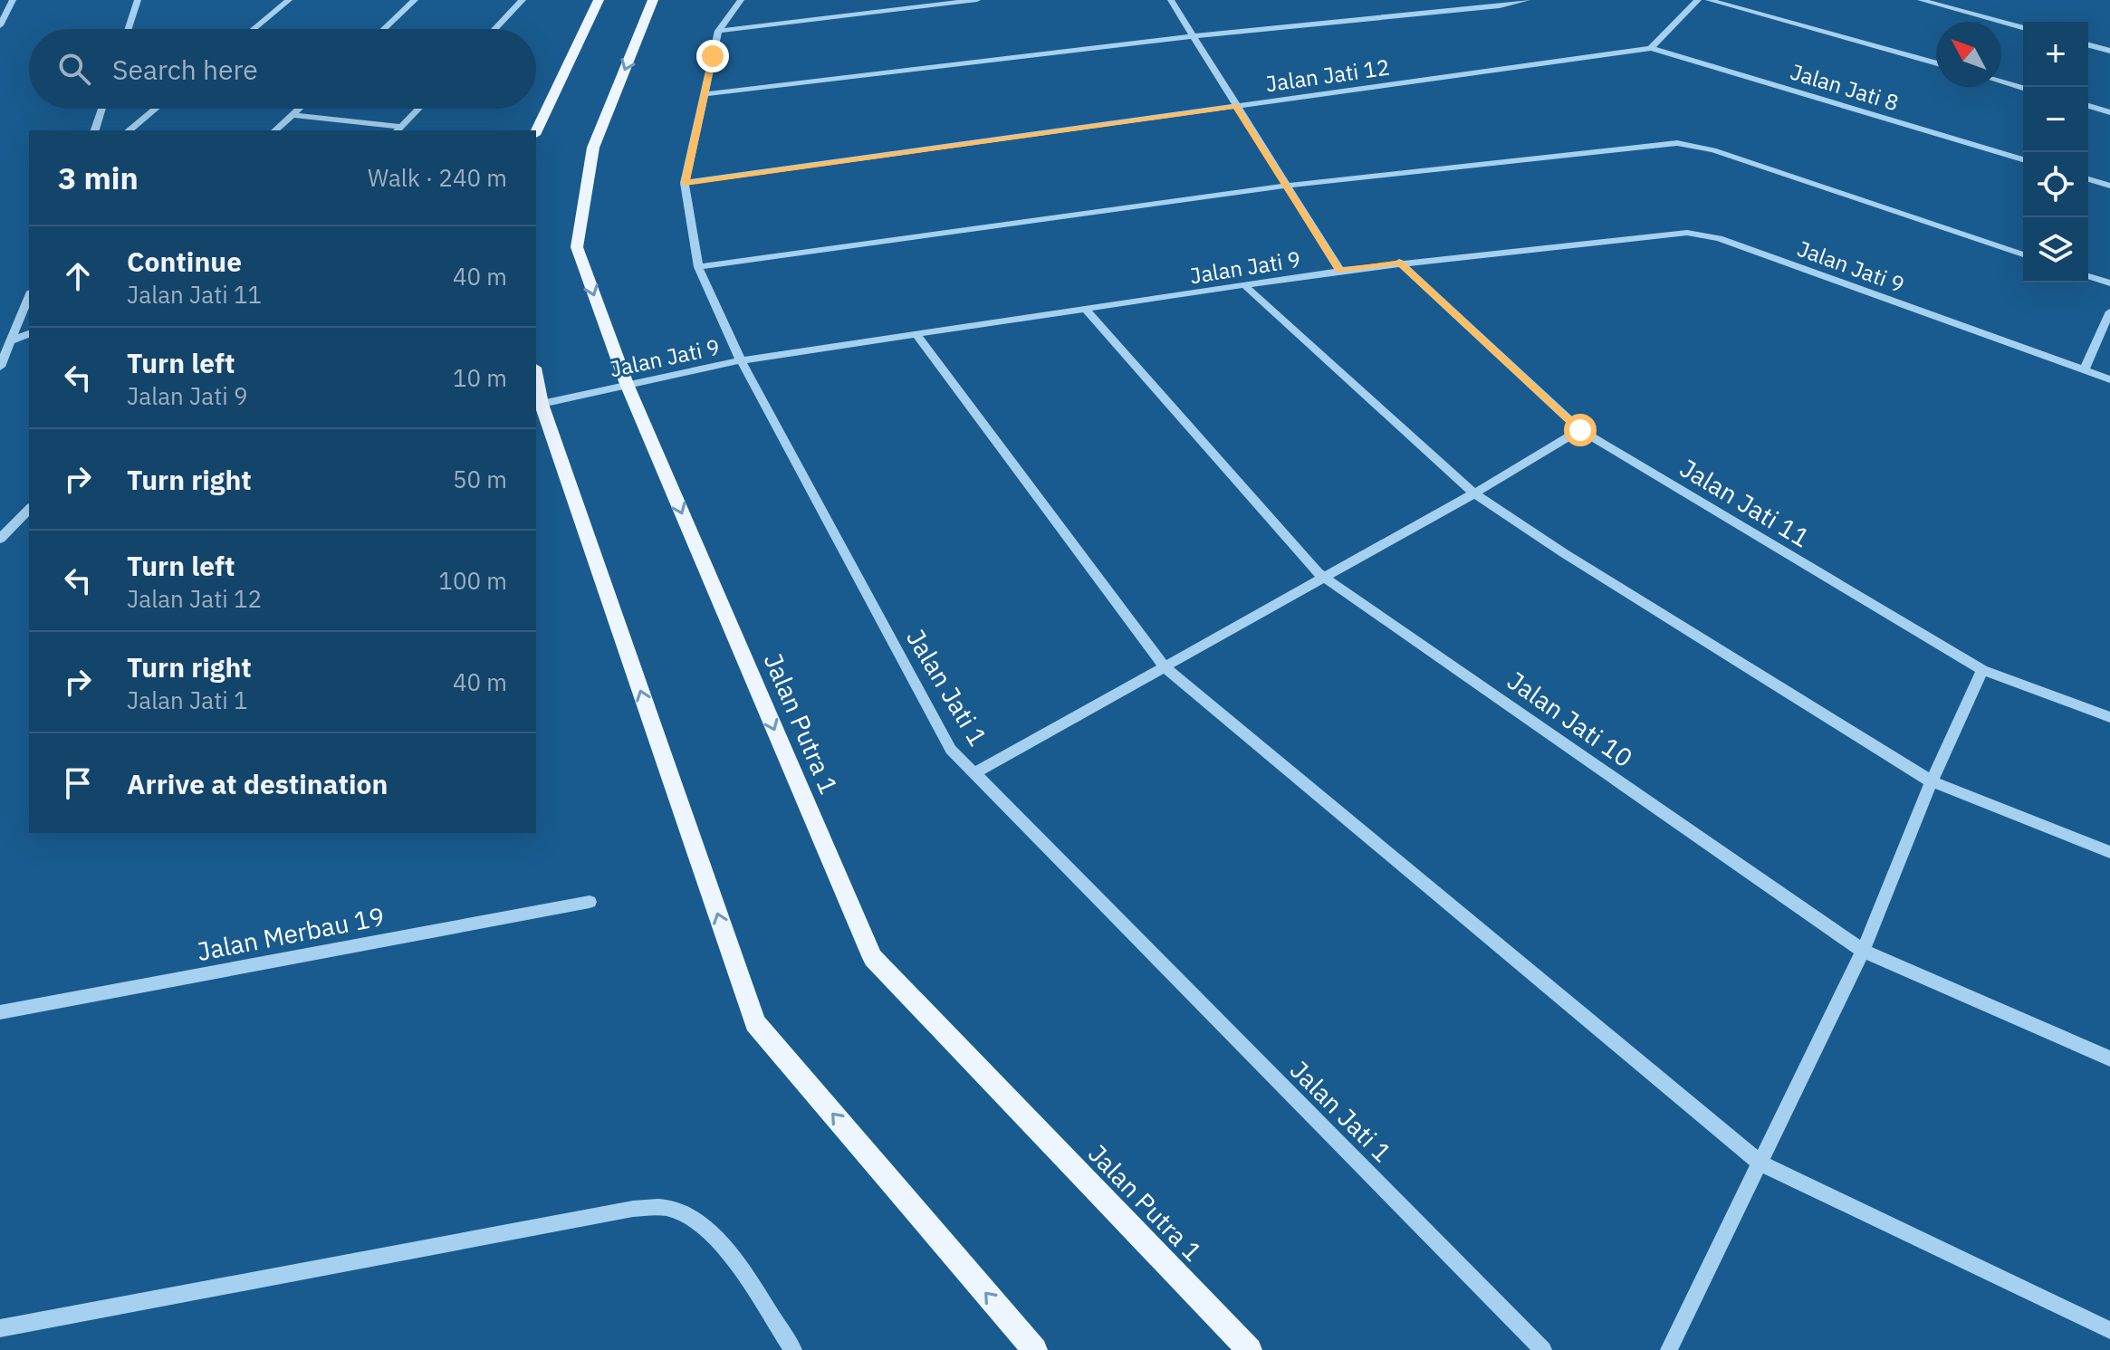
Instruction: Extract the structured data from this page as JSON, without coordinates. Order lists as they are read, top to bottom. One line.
{"streets":{"main road":["Jalan Putra 1"],"street":["Jalan Jati 12","Jalan Jati 8","Jalan Jati 9","Jalan Jati 11","Jalan Jati 1","Jalan Jati 10","Jalan Merbau 19"]},"crossings":[["Jalan Jati 12","Jalan Jati 8"],["Jalan Jati 12","Jalan Jati 1"],["Jalan Jati 9","Jalan Jati 11"],["Jalan Jati 9","Jalan Jati 1"],["Jalan Jati 9","Jalan Jati 10"],["Jalan Jati 9","Jalan Putra 1"]],"north":"top left","page":{"map_buttons":["+","−"],"search":"Search here","heading":["3 min","Walk · 240 m"],"list":[["Continue","Jalan Jati 11","40 m"],["Turn left","Jalan Jati 9","10 m"],["Turn right","50 m"],["Turn left","Jalan Jati 12","100 m"],["Turn right","Jalan Jati 1","40 m"],"Arrive at destination"]}}
